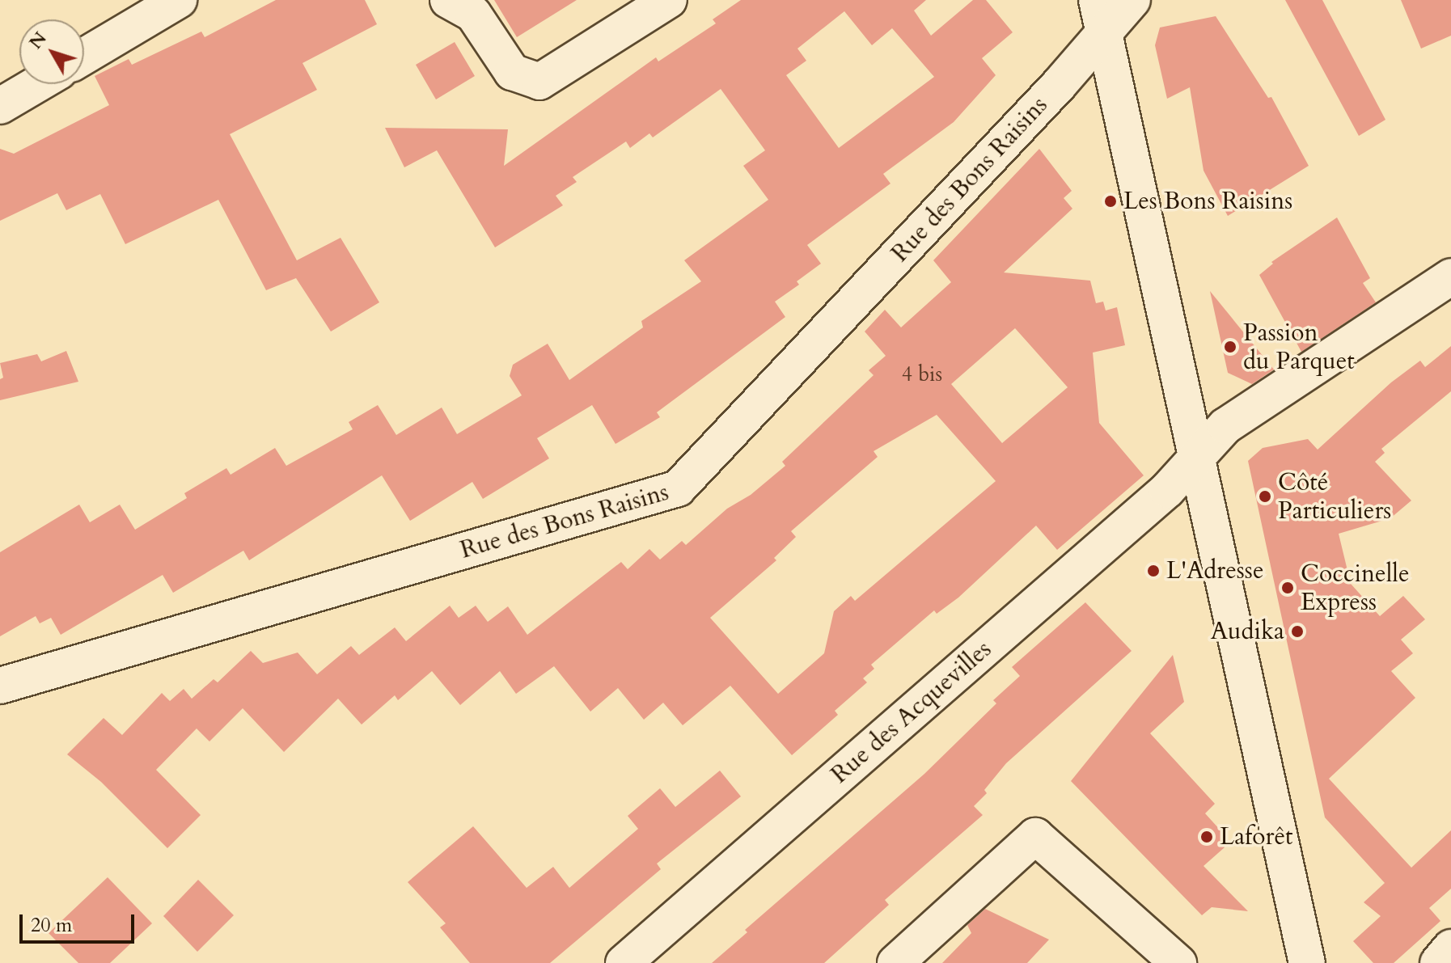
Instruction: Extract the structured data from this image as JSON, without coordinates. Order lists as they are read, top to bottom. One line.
{"streets":{"street":["Rue des Bons Raisins","Rue des Acquevilles"]},"places":["Les Bons Raisins","Passion du Parquet","Côté Particuliers","L'Adresse","Coccinelle Express","Audika","Laforêt"],"house_numbers":["4 bis"],"scale_bar":"20 m","north":"top left"}
